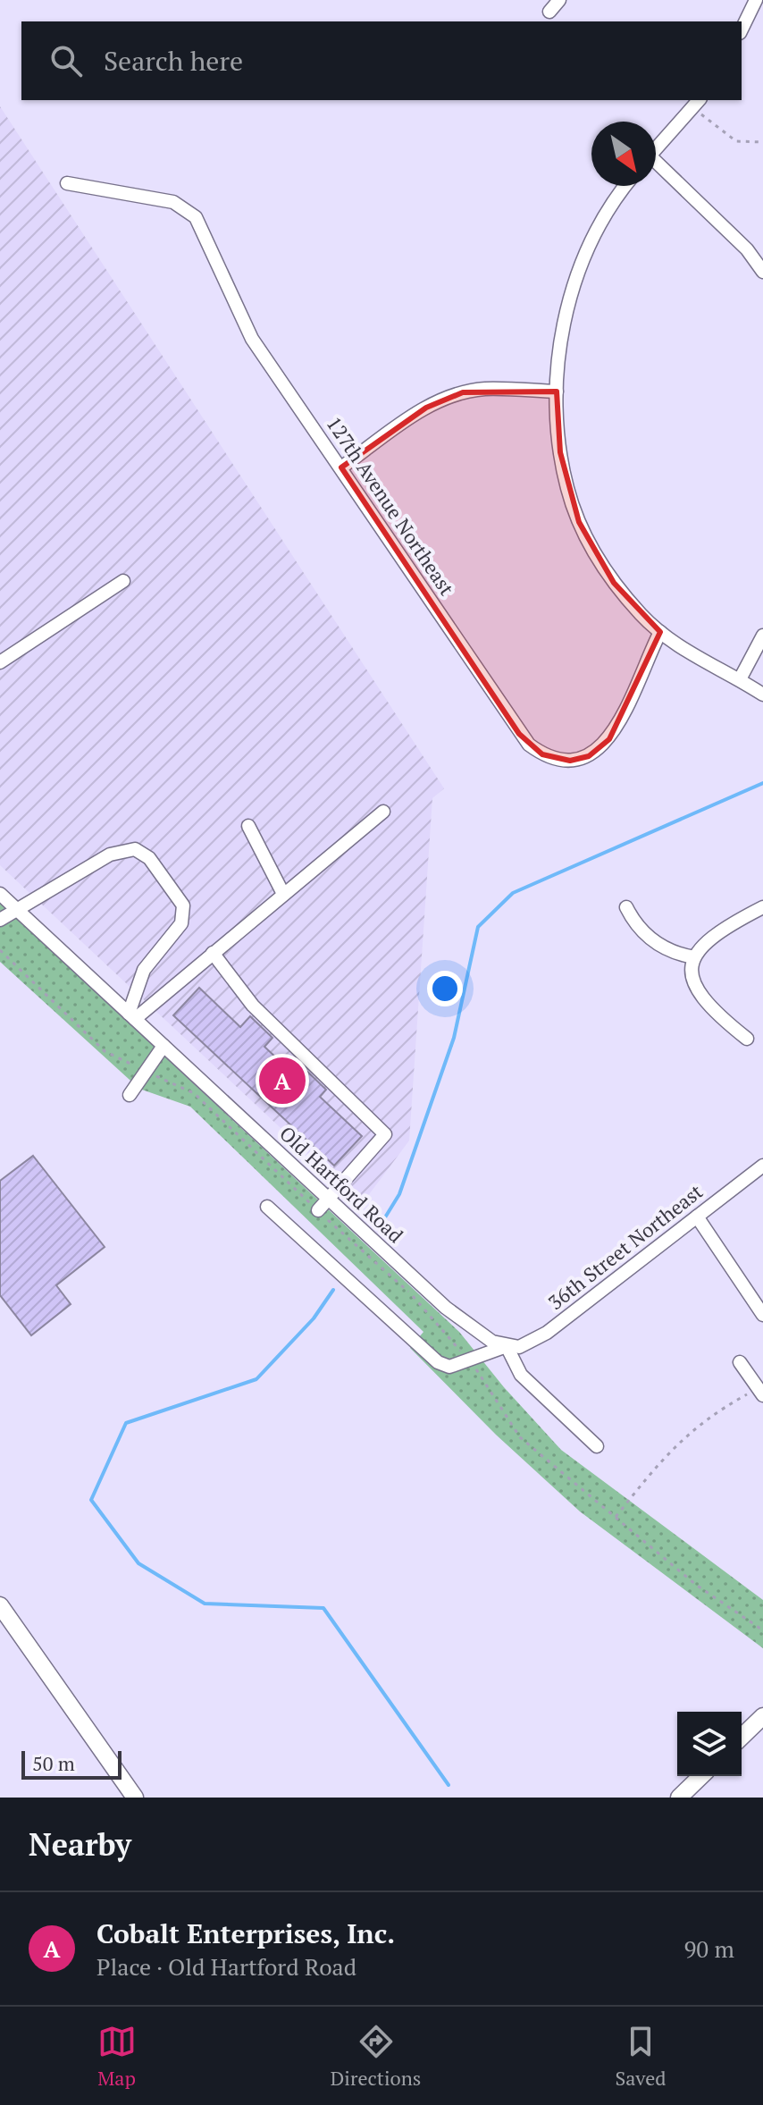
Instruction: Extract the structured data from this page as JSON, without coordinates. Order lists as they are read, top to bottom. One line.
{"streets":{"street":["127th Avenue Northeast","Old Hartford Road","36th Street Northeast"]},"crossings":[["Old Hartford Road","36th Street Northeast"]],"scale_bar":"50 m","north":"bottom right","page":{"search":"Search here","pins":"A","scale":"50 m","heading":"Nearby","list":[{"mark":"A","name":"Cobalt Enterprises, Inc.","note":"Place · Old Hartford Road","value":"90 m"}],"nav":["Map","Directions","Saved"]}}
